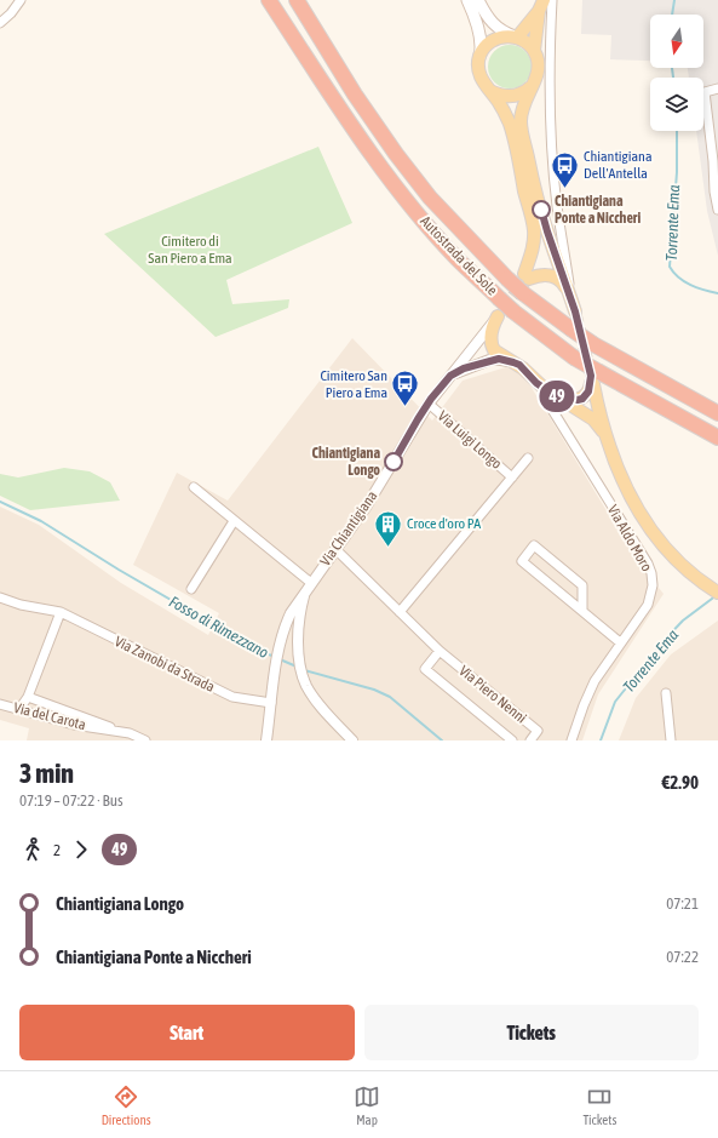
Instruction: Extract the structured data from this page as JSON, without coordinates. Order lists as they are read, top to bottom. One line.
{"streets":{"highway":["Autostrada del Sole"],"main road":["Via Chiantigiana"],"street":["Via Luigi Longo","Via Aldo Moro","Via Zanobi da Strada","Via Piero Nenni","Via del Carota"]},"crossings":[["Autostrada del Sole","Via Chiantigiana"],["Via Luigi Longo","Via Chiantigiana"],["Via Luigi Longo","Via Piero Nenni"],["Via Chiantigiana","Via Aldo Moro"],["Via Chiantigiana","Via Zanobi da Strada"]],"water":["Torrente Ema","Fosso di Rimezzano"],"parks":["Cimitero di San Piero a Ema"],"places":{"bus stop":["Chiantigiana Dell'Antella","Cimitero San Piero a Ema"],"other":["Chiantigiana Ponte a Niccheri","Chiantigiana Longo"],"building":["Croce d'oro PA"]},"lines":["bus line 49"],"north":"bottom","page":{"on_map":"49","heading":["3 min","07:19 – 07:22 · Bus","€2.90"],"legs":["2","49"],"list":[{"name":"Chiantigiana Longo","value":"07:21"},{"name":"Chiantigiana Ponte a Niccheri","value":"07:22"}],"buttons":["Start","Tickets"],"tabs":["Directions","Map","Tickets"]}}
